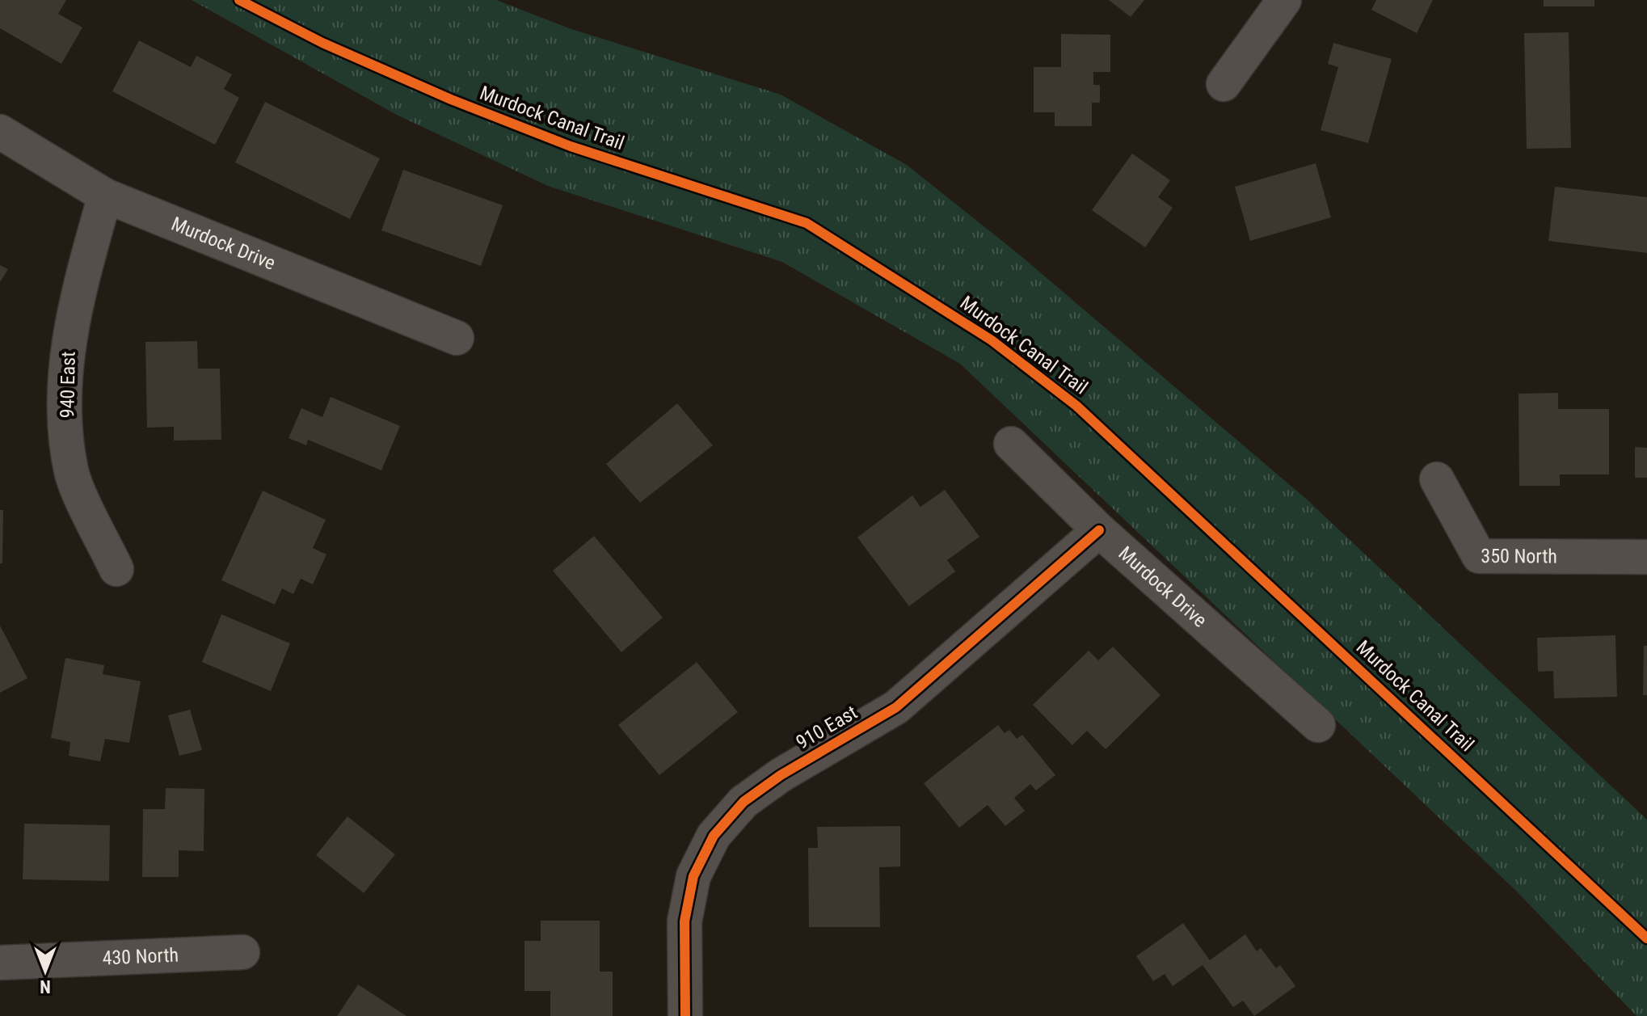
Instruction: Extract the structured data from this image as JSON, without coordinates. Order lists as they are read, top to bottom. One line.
{"streets":{"street":["Murdock Drive","940 East","350 North","910 East","430 North"],"cycle path":["Murdock Canal Trail"]},"crossings":[["Murdock Drive","940 East"],["Murdock Drive","910 East"]],"north":"bottom"}
